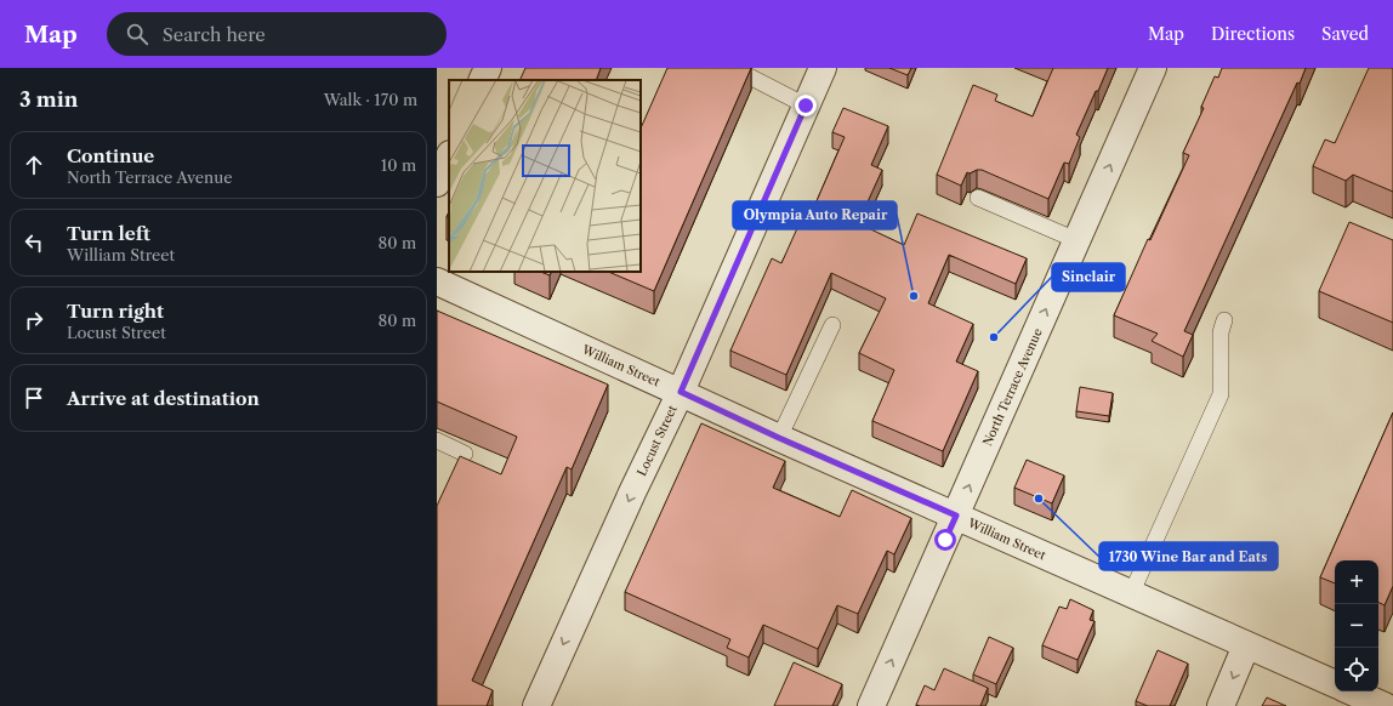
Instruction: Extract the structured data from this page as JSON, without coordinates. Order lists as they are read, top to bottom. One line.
{"streets":{"street":["William Street","North Terrace Avenue","Locust Street"]},"crossings":[["William Street","North Terrace Avenue"],["William Street","Locust Street"]],"one_way":["North Terrace Avenue","Locust Street"],"places":["Olympia Auto Repair","Sinclair","1730 Wine Bar and Eats"],"page":{"header":"Map","search":"Search here","nav":["Map","Directions","Saved"],"heading":["3 min","Walk · 170 m"],"list":[["Continue","North Terrace Avenue","10 m"],["Turn left","William Street","80 m"],["Turn right","Locust Street","80 m"],"Arrive at destination"],"map_buttons":["+","−"]}}
